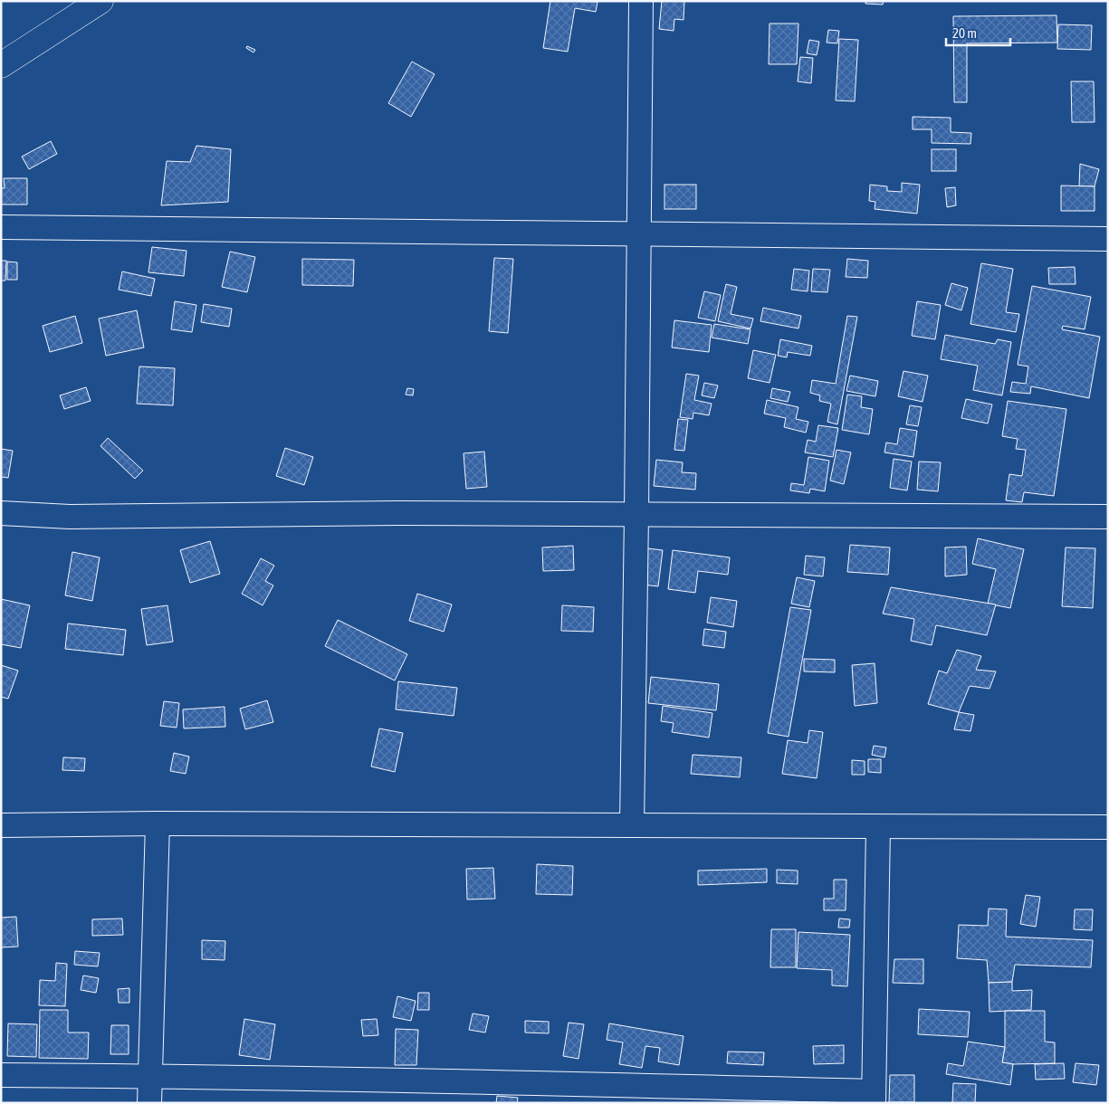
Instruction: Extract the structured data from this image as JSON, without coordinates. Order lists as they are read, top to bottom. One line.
{"scale_bar":"20 m"}
